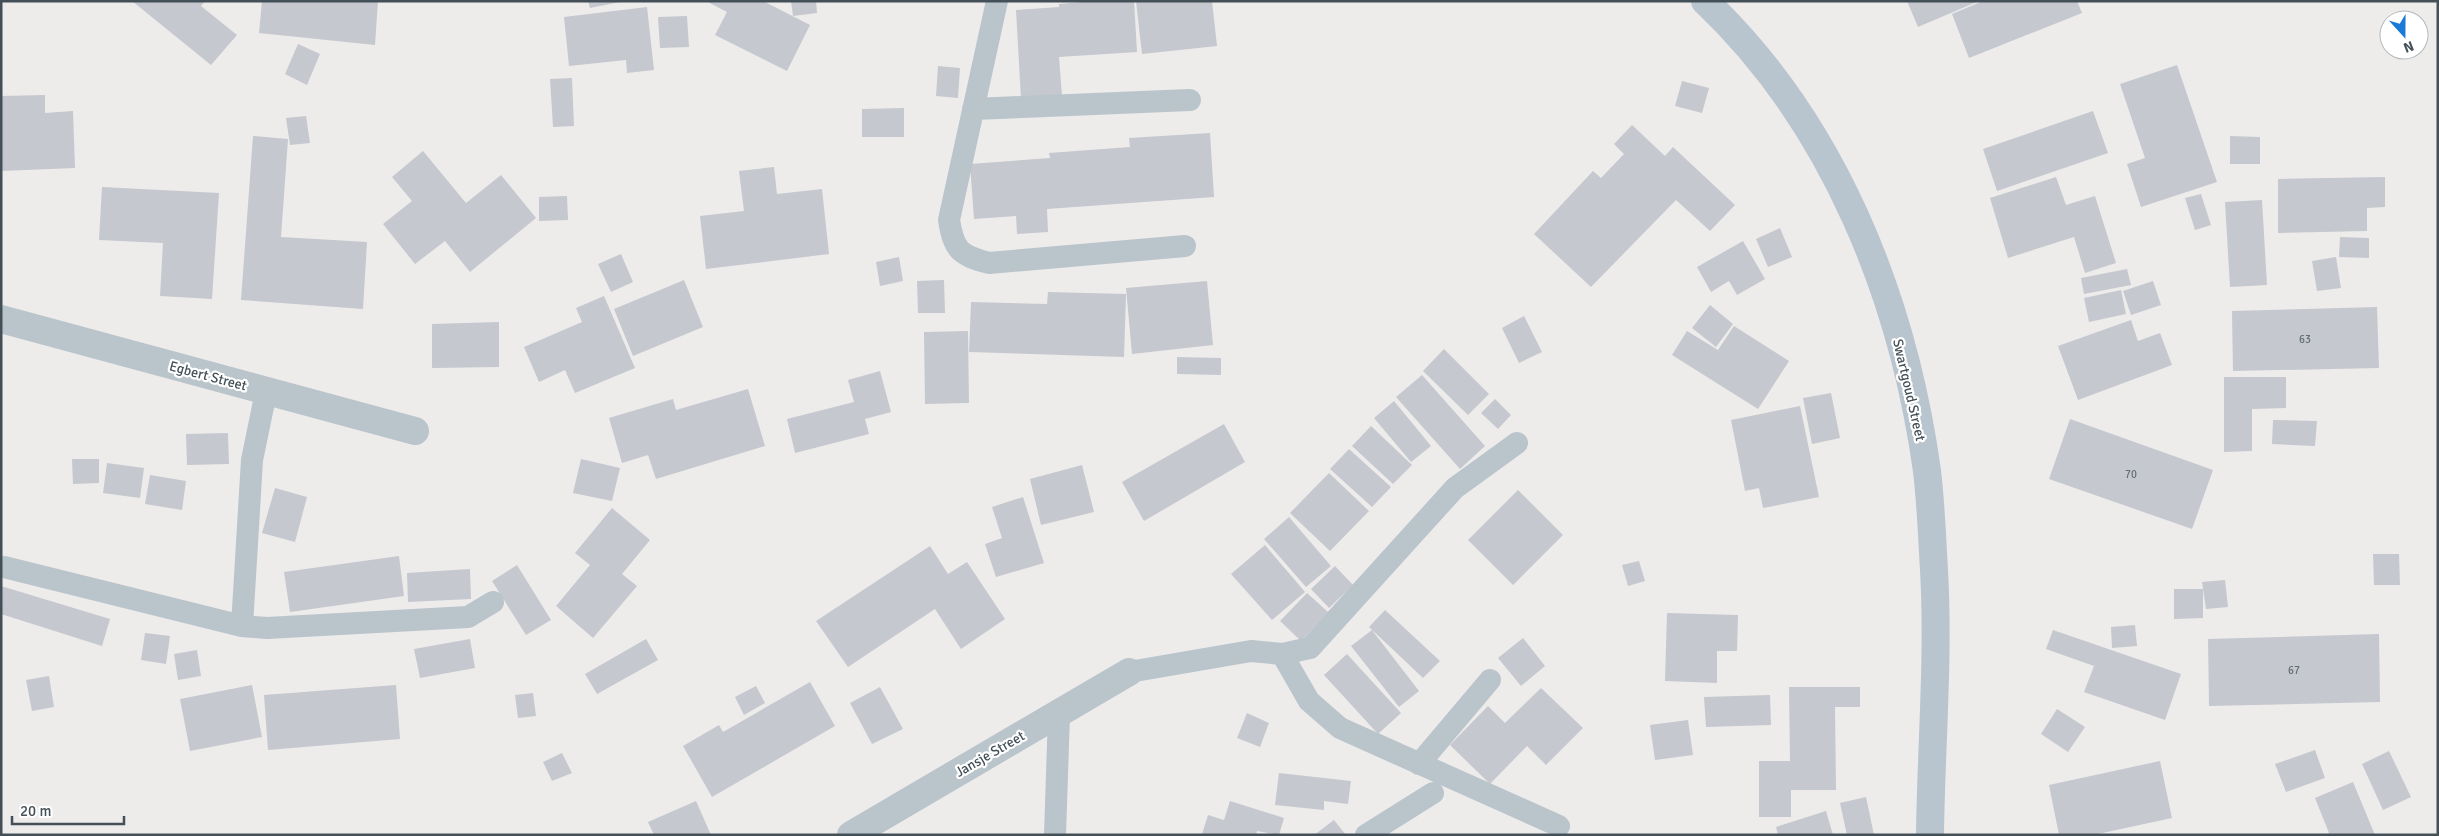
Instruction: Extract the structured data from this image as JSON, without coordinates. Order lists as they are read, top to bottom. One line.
{"streets":{"street":["Egbert Street","Swartgoud Street","Jansje Street"]},"house_numbers":["63","70","67"],"scale_bar":"20 m","north":"bottom"}
